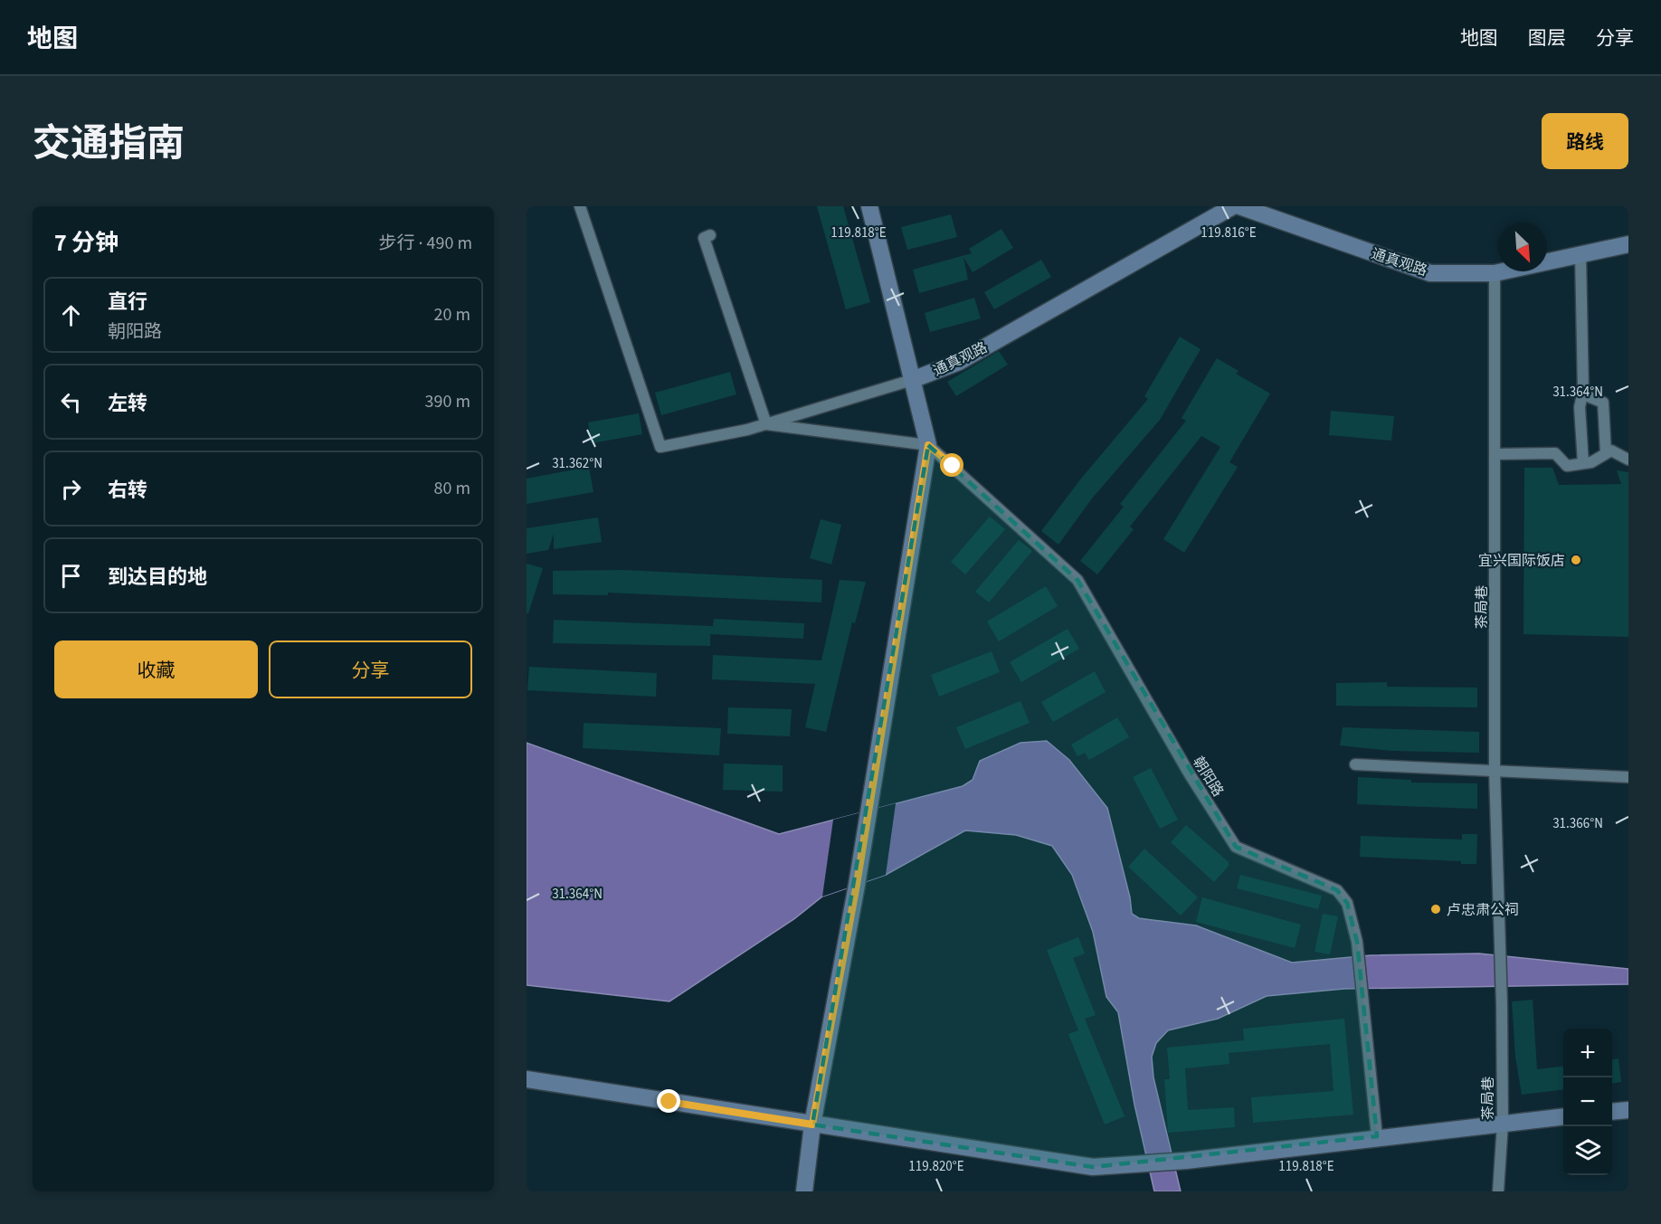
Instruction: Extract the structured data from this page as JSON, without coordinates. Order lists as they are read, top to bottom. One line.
{"streets":{"main road":["通真观路"],"street":["茶局巷","朝阳路"]},"crossings":[["通真观路","茶局巷"]],"places":["宜兴国际饭店","卢忠肃公祠"],"north":"bottom right","page":{"header":"地图","nav":["地图","图层","分享"],"title":"交通指南","buttons":["路线",["收藏","分享"]],"heading":["7 分钟","步行 · 490 m"],"list":[["直行","朝阳路","20 m"],["左转","390 m"],["右转","80 m"],"到达目的地"],"map_buttons":["+","−"]},"coordinates":["119.818°E","119.816°E","31.364°N","31.362°N","31.366°N","119.820°E"]}
